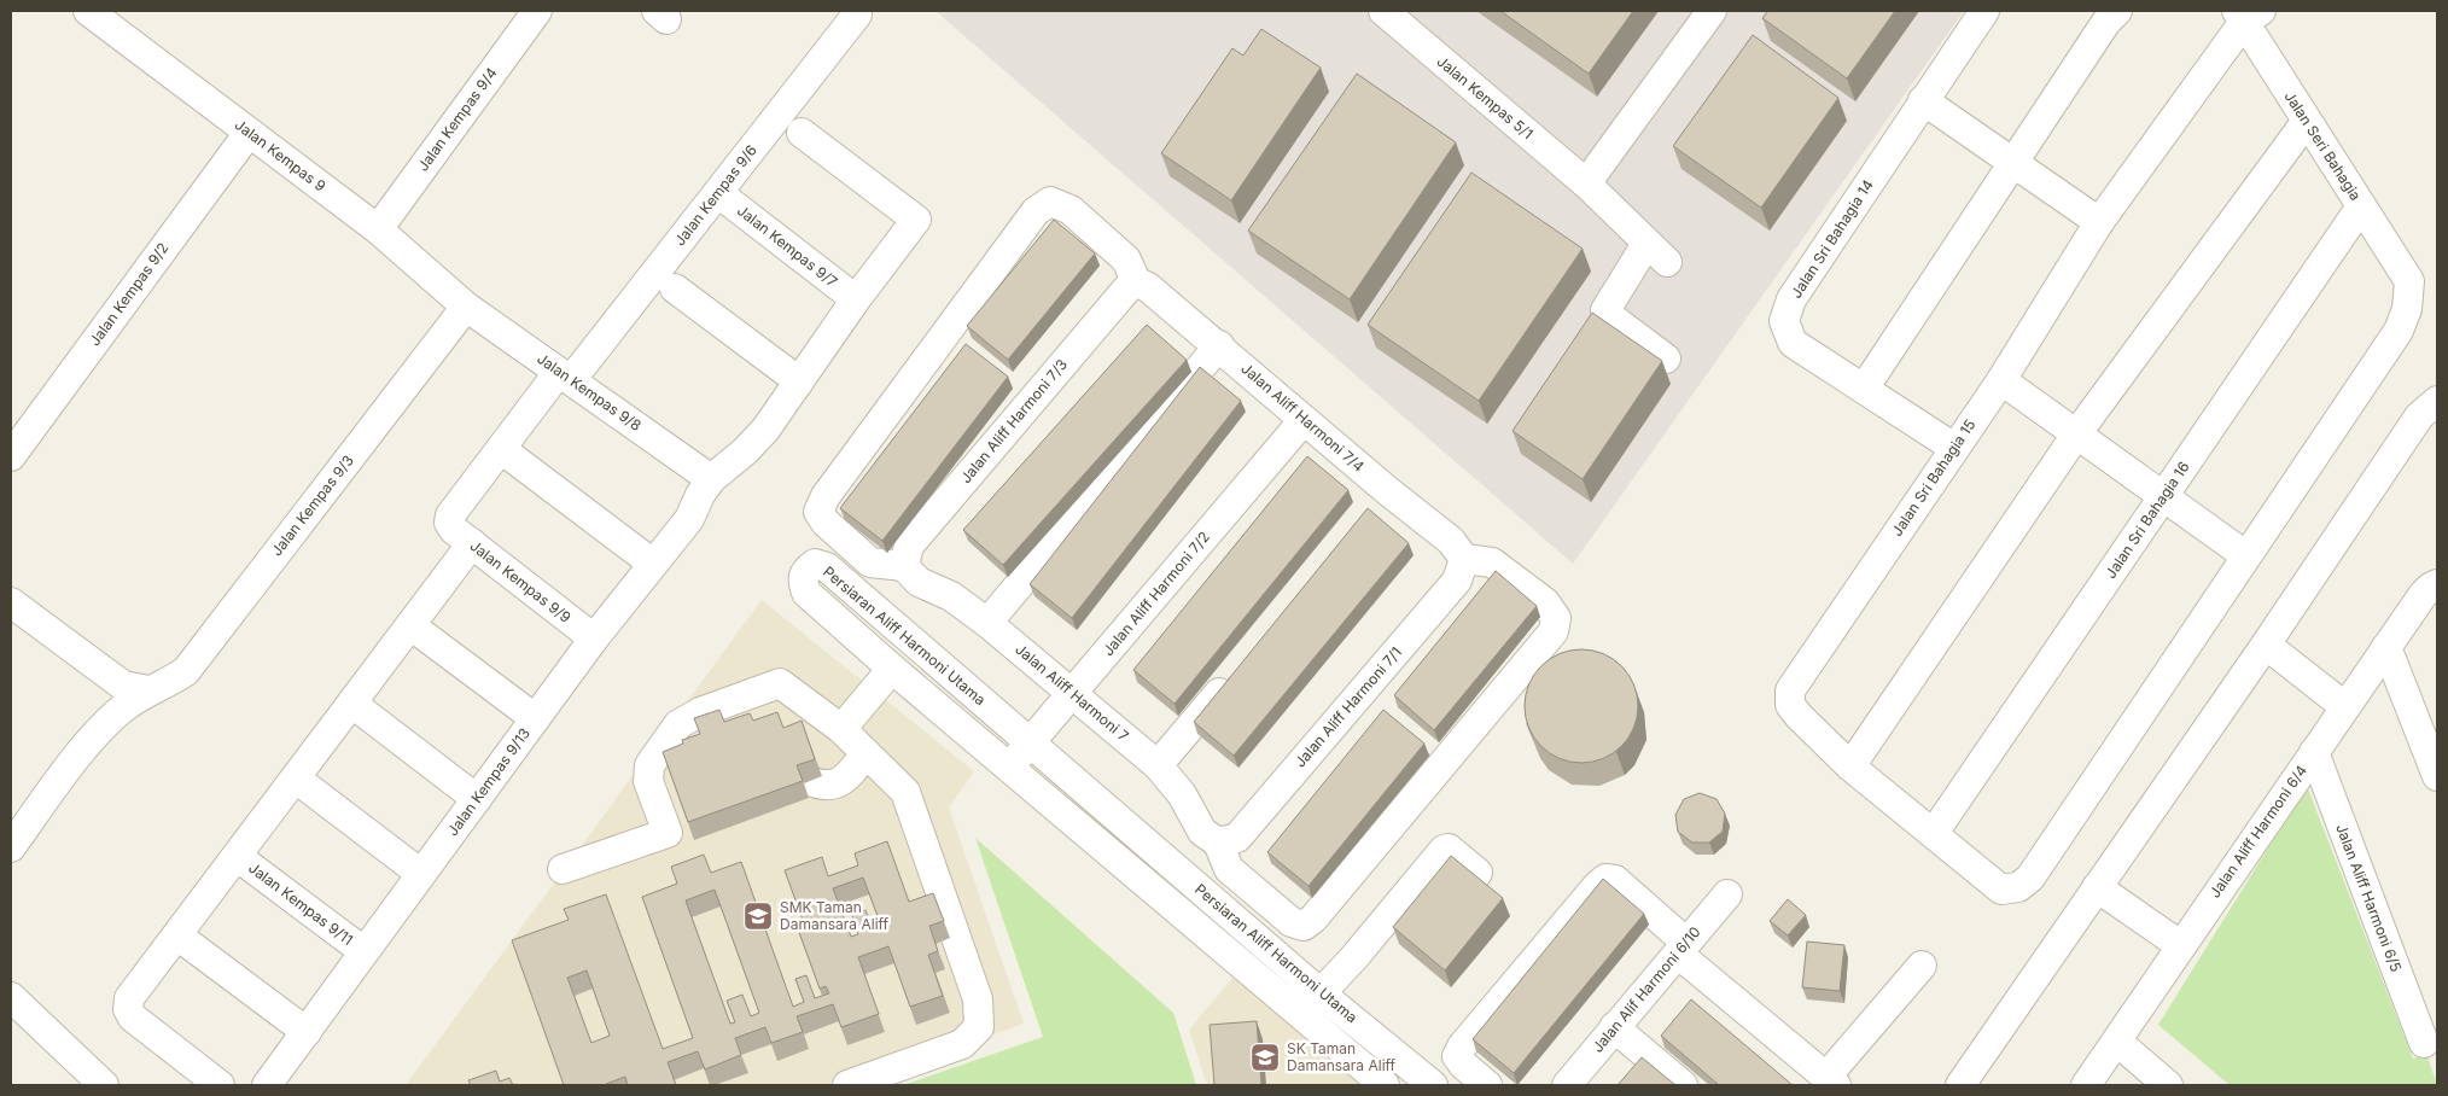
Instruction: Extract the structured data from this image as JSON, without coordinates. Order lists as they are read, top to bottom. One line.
{"streets":{"street":["Jalan Kempas 5/1","Jalan Kempas 9/4","Jalan Seri Bahagia","Jalan Kempas 9","Jalan Kempas 9/6","Jalan Sri Bahagia 14","Jalan Kempas 9/7","Jalan Kempas 9/2","Jalan Kempas 9/8","Jalan Aliff Harmoni 7/4","Jalan Aliff Harmoni 7/3","Jalan Sri Bahagia 15","Jalan Kempas 9/3","Jalan Sri Bahagia 16","Jalan Kempas 9/9","Jalan Aliff Harmoni 7/2","Persiaran Aliff Harmoni Utama","Jalan Aliff Harmoni 7","Jalan Aliff Harmoni 7/1","Jalan Kempas 9/13","Jalan Aliff Harmoni 6/4","Jalan Aliff Harmoni 6/5","Jalan Kempas 9/11","Jalan Alif Harmoni 6/10"]},"crossings":[["Jalan Kempas 9/4","Jalan Kempas 9"],["Jalan Seri Bahagia","Jalan Sri Bahagia 15"],["Jalan Seri Bahagia","Jalan Sri Bahagia 16"],["Jalan Kempas 9","Jalan Kempas 9/2"],["Jalan Kempas 9","Jalan Kempas 9/8"],["Jalan Kempas 9","Jalan Kempas 9/3"],["Jalan Kempas 9/6","Jalan Kempas 9/7"],["Jalan Kempas 9/6","Jalan Kempas 9/8"],["Jalan Kempas 9/6","Jalan Kempas 9/9"],["Jalan Sri Bahagia 14","Jalan Sri Bahagia 15"],["Jalan Kempas 9/7","Jalan Kempas 9/13"],["Jalan Kempas 9/8","Jalan Kempas 9/3"],["Jalan Kempas 9/8","Jalan Kempas 9/13"],["Jalan Aliff Harmoni 7/4","Jalan Aliff Harmoni 7/3"],["Jalan Aliff Harmoni 7/4","Jalan Aliff Harmoni 7/2"],["Jalan Aliff Harmoni 7/4","Jalan Aliff Harmoni 7/1"],["Jalan Aliff Harmoni 7/3","Jalan Aliff Harmoni 7"],["Jalan Sri Bahagia 15","Jalan Sri Bahagia 16"],["Jalan Kempas 9/9","Jalan Kempas 9/13"],["Jalan Aliff Harmoni 7/2","Persiaran Aliff Harmoni Utama"],["Jalan Aliff Harmoni 7/2","Jalan Aliff Harmoni 7"],["Jalan Aliff Harmoni 7","Jalan Aliff Harmoni 7/1"],["Jalan Kempas 9/13","Jalan Kempas 9/11"],["Jalan Aliff Harmoni 6/4","Jalan Aliff Harmoni 6/5"]],"places":{"school or university":["SMK Taman Damansara Aliff","SK Taman Damansara Aliff"]}}
